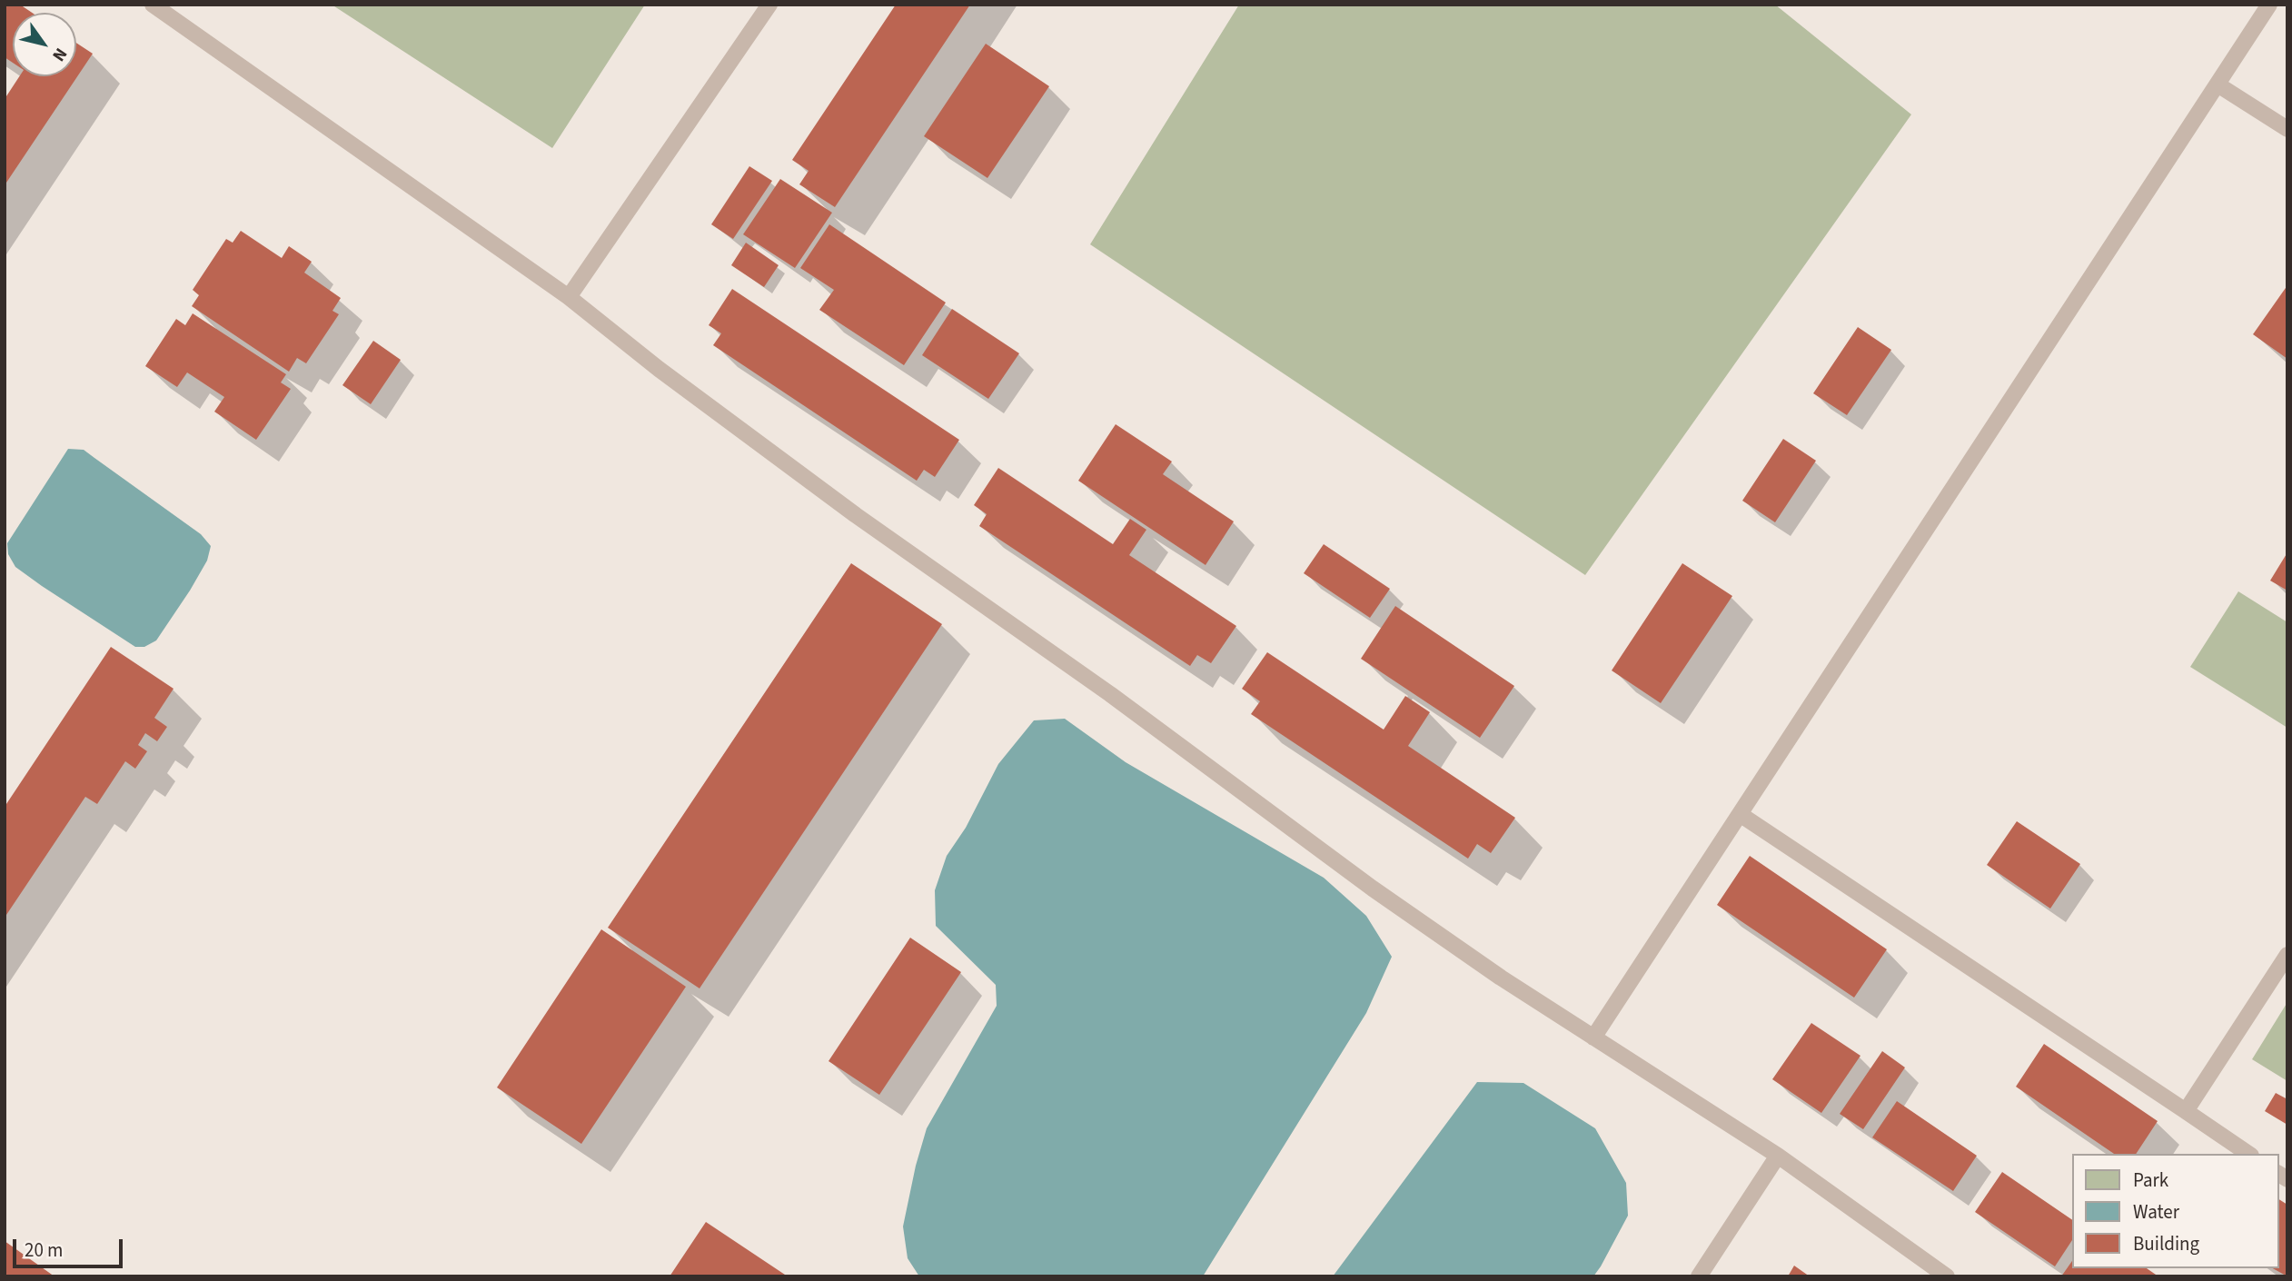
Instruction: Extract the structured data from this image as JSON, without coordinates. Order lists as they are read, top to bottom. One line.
{"legend":["Park","Water","Building"],"scale_bar":"20 m","north":"bottom right"}
